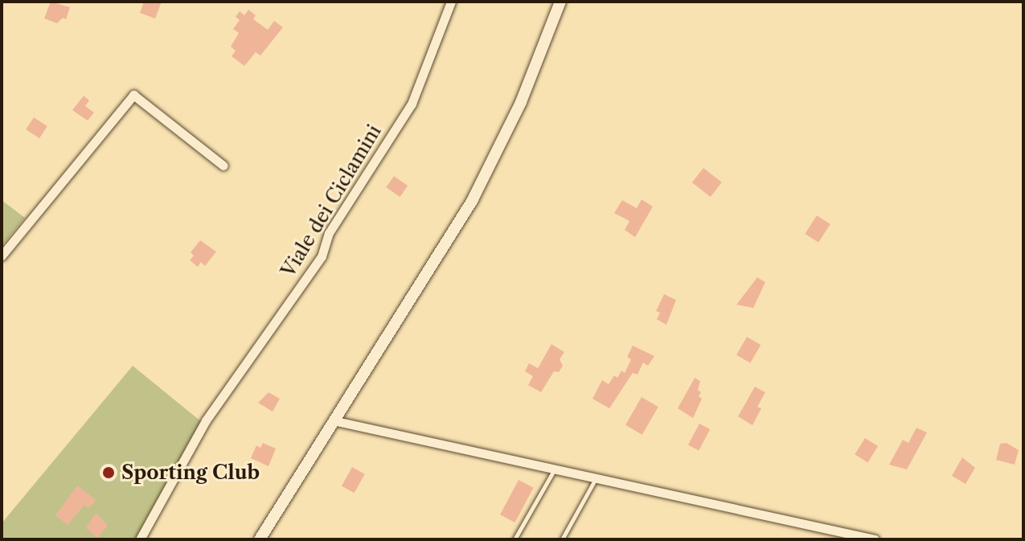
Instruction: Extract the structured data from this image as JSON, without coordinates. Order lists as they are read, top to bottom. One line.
{"streets":{"street":["Viale dei Ciclamini"]},"places":["Sporting Club"]}
